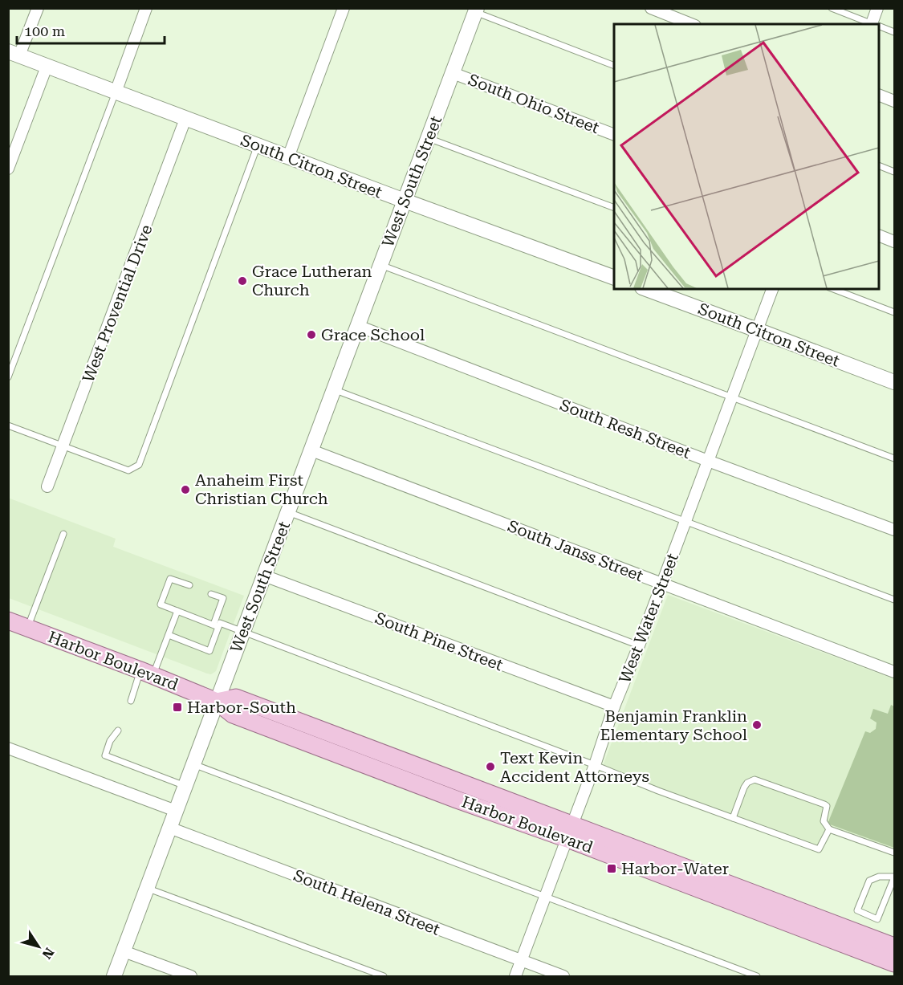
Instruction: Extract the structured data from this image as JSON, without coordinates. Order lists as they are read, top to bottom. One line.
{"streets":{"main road":["Harbor Boulevard"],"street":["South Ohio Street","South Citron Street","West South Street","West Provential Drive","South Resh Street","South Janss Street","West Water Street","South Pine Street","South Helena Street"]},"crossings":[["South Ohio Street","West South Street"],["South Citron Street","West South Street"],["South Citron Street","West Provential Drive"],["South Citron Street","West Water Street"],["West South Street","South Resh Street"],["West South Street","South Janss Street"],["West South Street","South Pine Street"],["West South Street","Harbor Boulevard"],["West South Street","South Helena Street"],["South Resh Street","West Water Street"],["South Janss Street","West Water Street"],["West Water Street","South Pine Street"],["West Water Street","Harbor Boulevard"],["West Water Street","South Helena Street"]],"places":{"other":["Grace Lutheran Church","Grace School","Anaheim First Christian Church","Benjamin Franklin Elementary School","Text Kevin Accident Attorneys"],"transit":["Harbor-South","Harbor-Water"]},"scale_bar":"100 m","north":"bottom right"}
